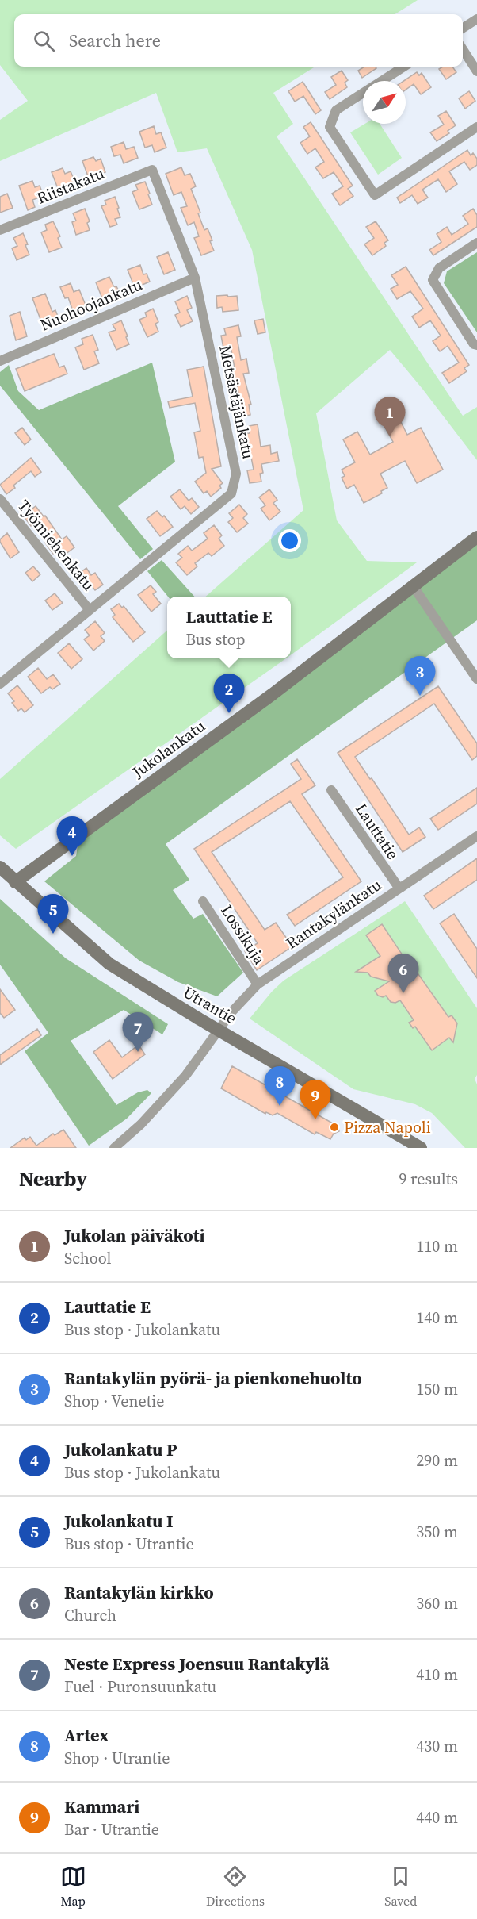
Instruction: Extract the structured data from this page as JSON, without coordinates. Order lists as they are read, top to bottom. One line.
{"streets":{"main road":["Jukolankatu","Utrantie"],"street":["Riistakatu","Nuohoojankatu","Metsästäjänkatu","Työmiehenkatu","Lauttatie","Rantakylänkatu","Lossikuja"]},"crossings":[["Riistakatu","Metsästäjänkatu"],["Nuohoojankatu","Metsästäjänkatu"],["Metsästäjänkatu","Työmiehenkatu"],["Jukolankatu","Utrantie"],["Lauttatie","Rantakylänkatu"],["Rantakylänkatu","Lossikuja"],["Rantakylänkatu","Utrantie"]],"places":["Pizza Napoli"],"north":"top right","page":{"search":"Search here","pins":["1","3","2","4","5","6","7","8","9"],"popup":["Lauttatie E","Bus stop"],"heading":["Nearby","9 results"],"list":[{"mark":"1","name":"Jukolan päiväkoti","note":"School","value":"110 m"},{"mark":"2","name":"Lauttatie E","note":"Bus stop · Jukolankatu","value":"140 m"},{"mark":"3","name":"Rantakylän pyörä- ja pienkonehuolto","note":"Shop · Venetie","value":"150 m"},{"mark":"4","name":"Jukolankatu P","note":"Bus stop · Jukolankatu","value":"290 m"},{"mark":"5","name":"Jukolankatu I","note":"Bus stop · Utrantie","value":"350 m"},{"mark":"6","name":"Rantakylän kirkko","note":"Church","value":"360 m"},{"mark":"7","name":"Neste Express Joensuu Rantakylä","note":"Fuel · Puronsuunkatu","value":"410 m"},{"mark":"8","name":"Artex","note":"Shop · Utrantie","value":"430 m"},{"mark":"9","name":"Kammari","note":"Bar · Utrantie","value":"440 m"}],"nav":["Map","Directions","Saved"]}}
